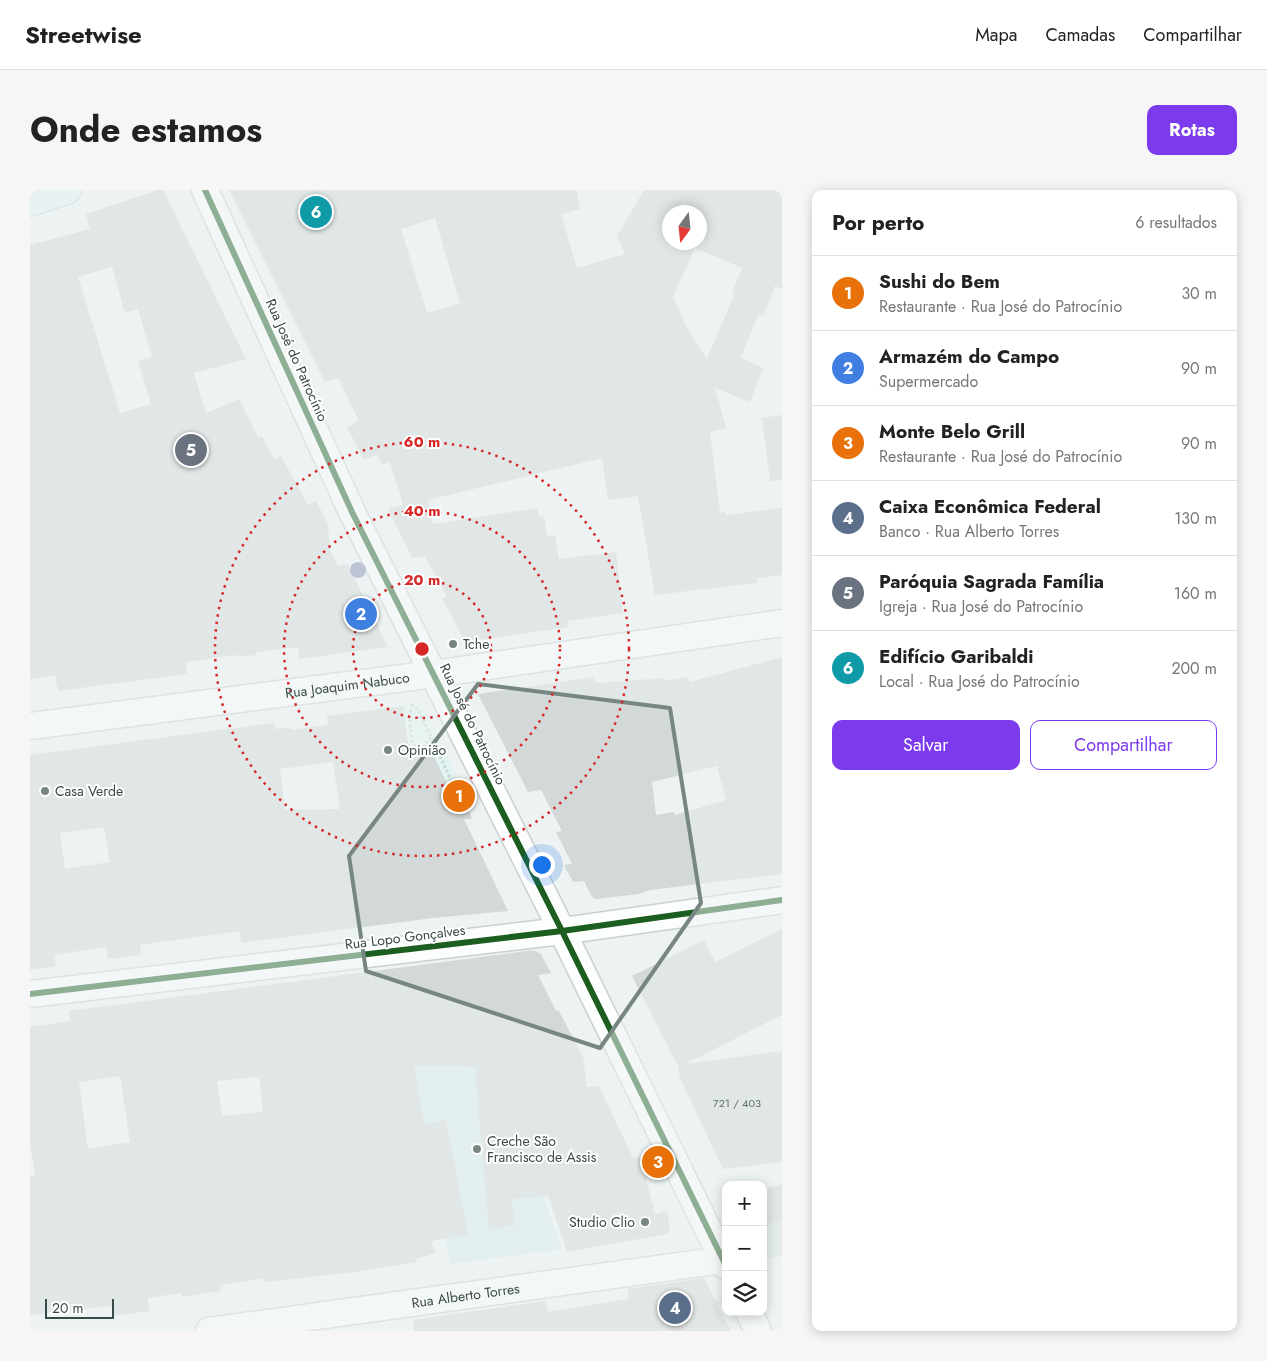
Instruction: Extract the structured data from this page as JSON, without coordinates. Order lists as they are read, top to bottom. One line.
{"streets":{"street":["Rua José do Patrocínio","Rua Joaquim Nabuco","Rua Lopo Gonçalves","Rua Alberto Torres"]},"crossings":[["Rua José do Patrocínio","Rua Joaquim Nabuco"],["Rua José do Patrocínio","Rua Lopo Gonçalves"]],"places":["Tche","Opinião","Casa Verde","Creche São Francisco de Assis","Studio Clio"],"house_numbers":["721 / 403"],"scale_bar":"20 m","north":"bottom","page":{"header":"Streetwise","nav":["Mapa","Camadas","Compartilhar"],"title":"Onde estamos","buttons":["Rotas",["Salvar","Compartilhar"]],"heading":["Por perto","6 resultados"],"pins":["6","5","2","1","3","4"],"list":[{"mark":"1","name":"Sushi do Bem","note":"Restaurante · Rua José do Patrocínio","value":"30 m"},{"mark":"2","name":"Armazém do Campo","note":"Supermercado","value":"90 m"},{"mark":"3","name":"Monte Belo Grill","note":"Restaurante · Rua José do Patrocínio","value":"90 m"},{"mark":"4","name":"Caixa Econômica Federal","note":"Banco · Rua Alberto Torres","value":"130 m"},{"mark":"5","name":"Paróquia Sagrada Família","note":"Igreja · Rua José do Patrocínio","value":"160 m"},{"mark":"6","name":"Edifício Garibaldi","note":"Local · Rua José do Patrocínio","value":"200 m"}],"map_buttons":["+","−"],"scale":"20 m"},"rings":["60 m","40 m","20 m"]}
